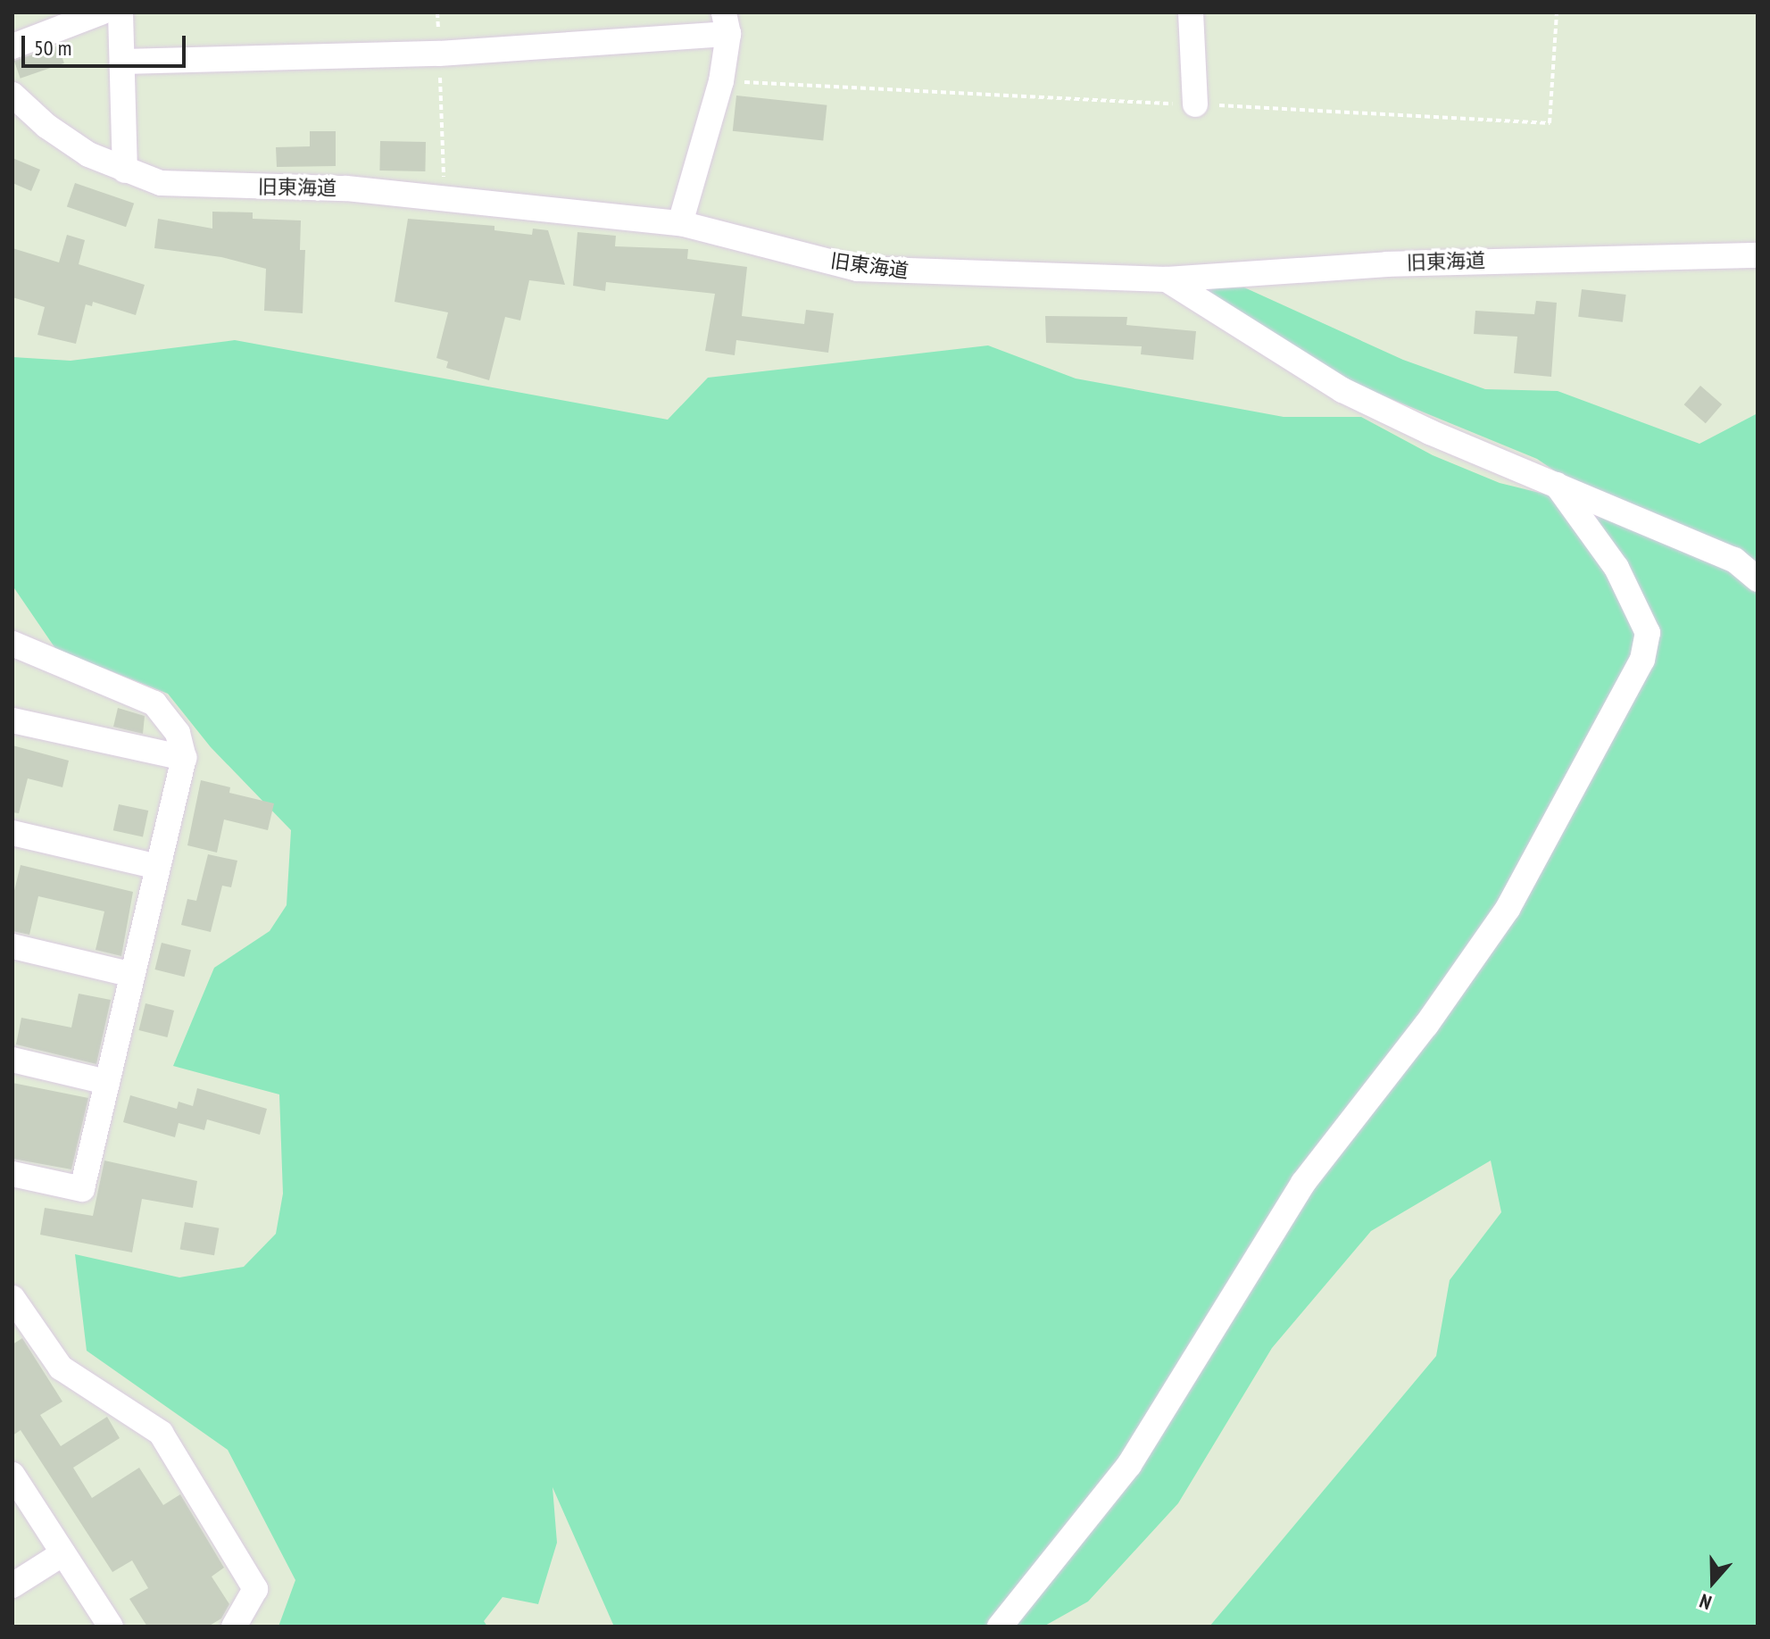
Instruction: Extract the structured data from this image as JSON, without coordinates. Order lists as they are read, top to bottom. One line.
{"streets":{"street":["旧東海道"]},"scale_bar":"50 m","north":"bottom"}
